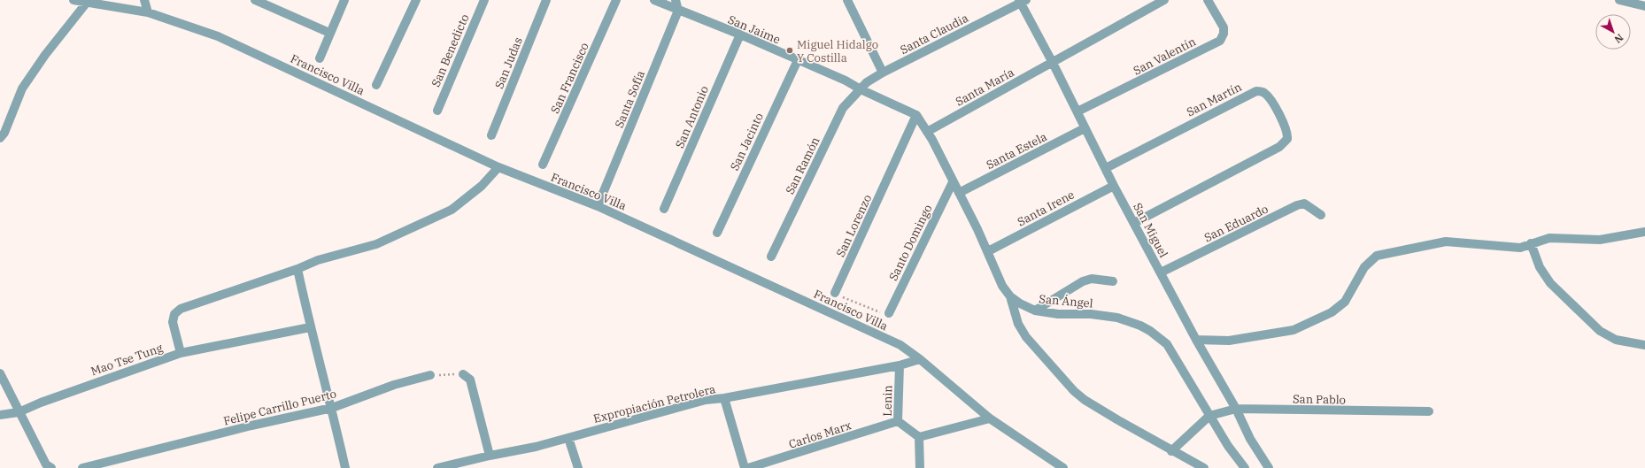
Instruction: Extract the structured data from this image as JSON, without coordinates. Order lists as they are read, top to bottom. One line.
{"streets":{"street":["San Jaime","Santa Claudia","San Benedicto","San Valentín","San Judas","Francisco Villa","San Francisco","Santa María","Santa Sofía","San Martín","San Antonio","San Jacinto","Santa Estela","San Ramón","Santa Irene","San Eduardo","San Lorenzo","San Miguel","Santo Domingo","San Ángel","Mao Tse Tung","San Pablo","Lenin","Expropiación Petrolera","Felipe Carrillo Puerto","Carlos Marx"]},"crossings":[["San Jaime","Santa Claudia"],["San Jaime","Santa Sofía"],["San Jaime","San Antonio"],["San Jaime","San Jacinto"],["San Jaime","San Ramón"],["Santa Claudia","San Ramón"],["Santa Claudia","San Miguel"],["San Valentín","San Miguel"],["Francisco Villa","Santa Sofía"],["Francisco Villa","Expropiación Petrolera"],["Santa María","San Miguel"],["Santa María","San Ángel"],["San Martín","San Miguel"],["Santa Estela","San Miguel"],["Santa Estela","San Ángel"],["Santa Irene","San Miguel"],["Santa Irene","San Ángel"],["San Eduardo","San Miguel"],["San Lorenzo","San Ángel"],["San Miguel","San Pablo"],["Santo Domingo","San Ángel"],["San Ángel","San Pablo"],["Lenin","Expropiación Petrolera"],["Lenin","Carlos Marx"]],"places":["Miguel Hidalgo Y Costilla"],"north":"bottom right"}
